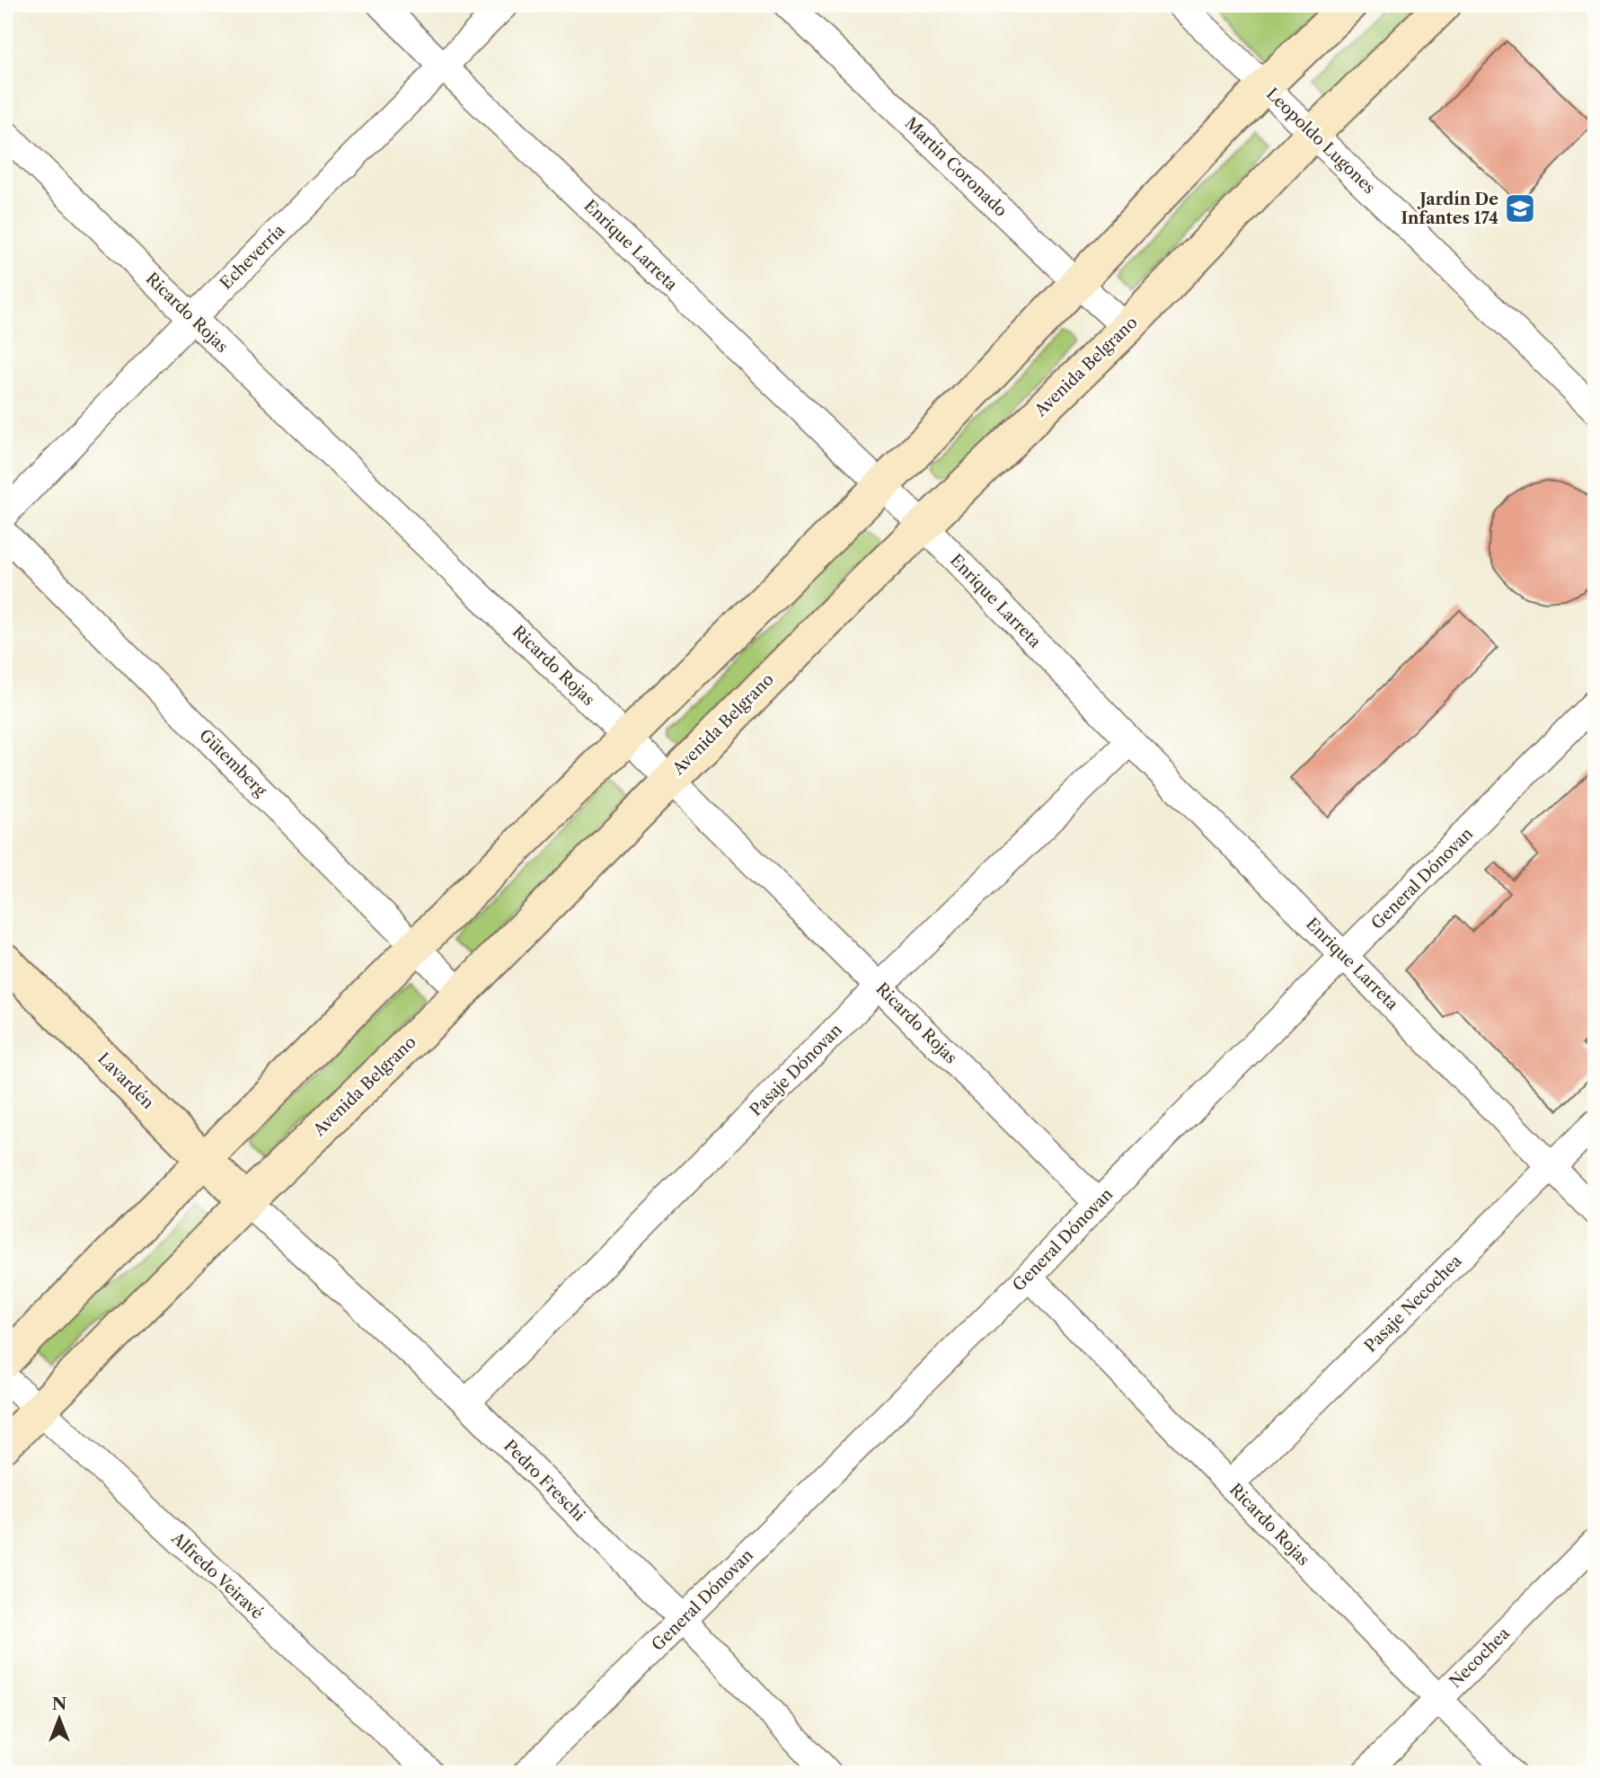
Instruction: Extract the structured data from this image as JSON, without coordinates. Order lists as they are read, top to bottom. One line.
{"streets":{"main road":["Avenida Belgrano","Lavardén"],"street":["Leopoldo Lugones","Martín Coronado","Enrique Larreta","Echeverría","Ricardo Rojas","Gütemberg","General Dónovan","Pasaje Dónovan","Pasaje Necochea","Pedro Freschi","Alfredo Veiravé","Necochea"]},"crossings":[["Leopoldo Lugones","Avenida Belgrano"],["Martín Coronado","Avenida Belgrano"],["Enrique Larreta","Echeverría"],["Enrique Larreta","Avenida Belgrano"],["Enrique Larreta","General Dónovan"],["Enrique Larreta","Pasaje Dónovan"],["Enrique Larreta","Pasaje Necochea"],["Echeverría","Ricardo Rojas"],["Ricardo Rojas","Avenida Belgrano"],["Ricardo Rojas","General Dónovan"],["Ricardo Rojas","Pasaje Dónovan"],["Ricardo Rojas","Pasaje Necochea"],["Ricardo Rojas","Necochea"],["Avenida Belgrano","Gütemberg"],["Avenida Belgrano","Lavardén"],["Avenida Belgrano","Pedro Freschi"],["Avenida Belgrano","Alfredo Veiravé"],["General Dónovan","Pedro Freschi"],["Pasaje Dónovan","Pedro Freschi"],["Lavardén","Pedro Freschi"]],"places":{"school or university":["Jardín De Infantes 174"]},"north":"top"}
